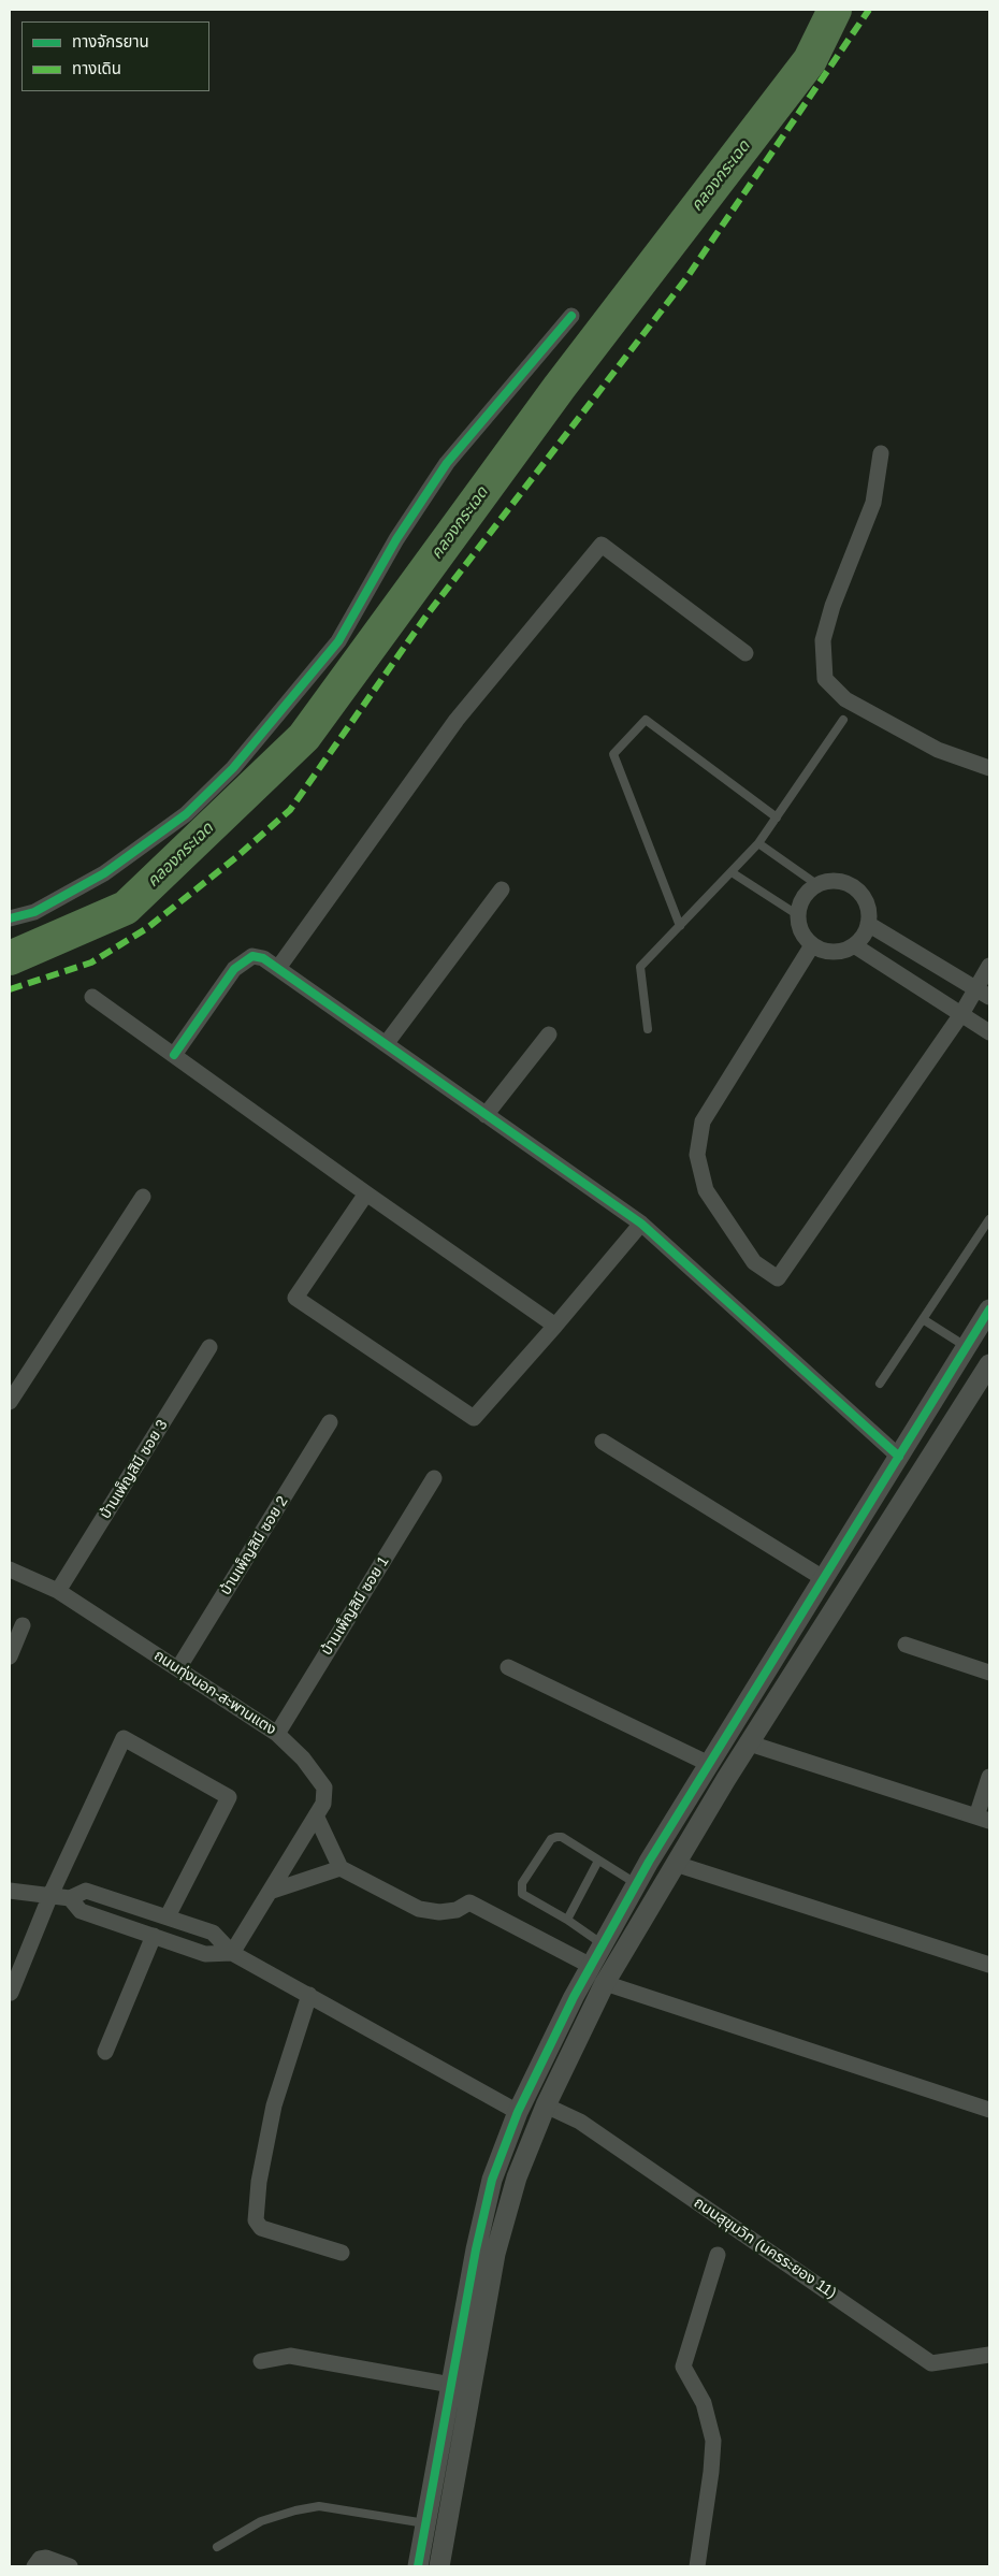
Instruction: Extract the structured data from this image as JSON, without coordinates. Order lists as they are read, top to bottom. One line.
{"streets":{"street":["บ้านเพ็ญสินี ซอย 3","บ้านเพ็ญสินี ซอย 2","บ้านเพ็ญสินี ซอย 1","ถนนทุ่งนอก-สะพานแตง","ถนนสุขุมวิท (นครระยอง 11)"]},"crossings":[["บ้านเพ็ญสินี ซอย 3","ถนนทุ่งนอก-สะพานแตง"],["บ้านเพ็ญสินี ซอย 2","ถนนทุ่งนอก-สะพานแตง"],["บ้านเพ็ญสินี ซอย 1","ถนนทุ่งนอก-สะพานแตง"]],"water":["คลองกระเฉด"],"legend":["ทางจักรยาน","ทางเดิน"]}
